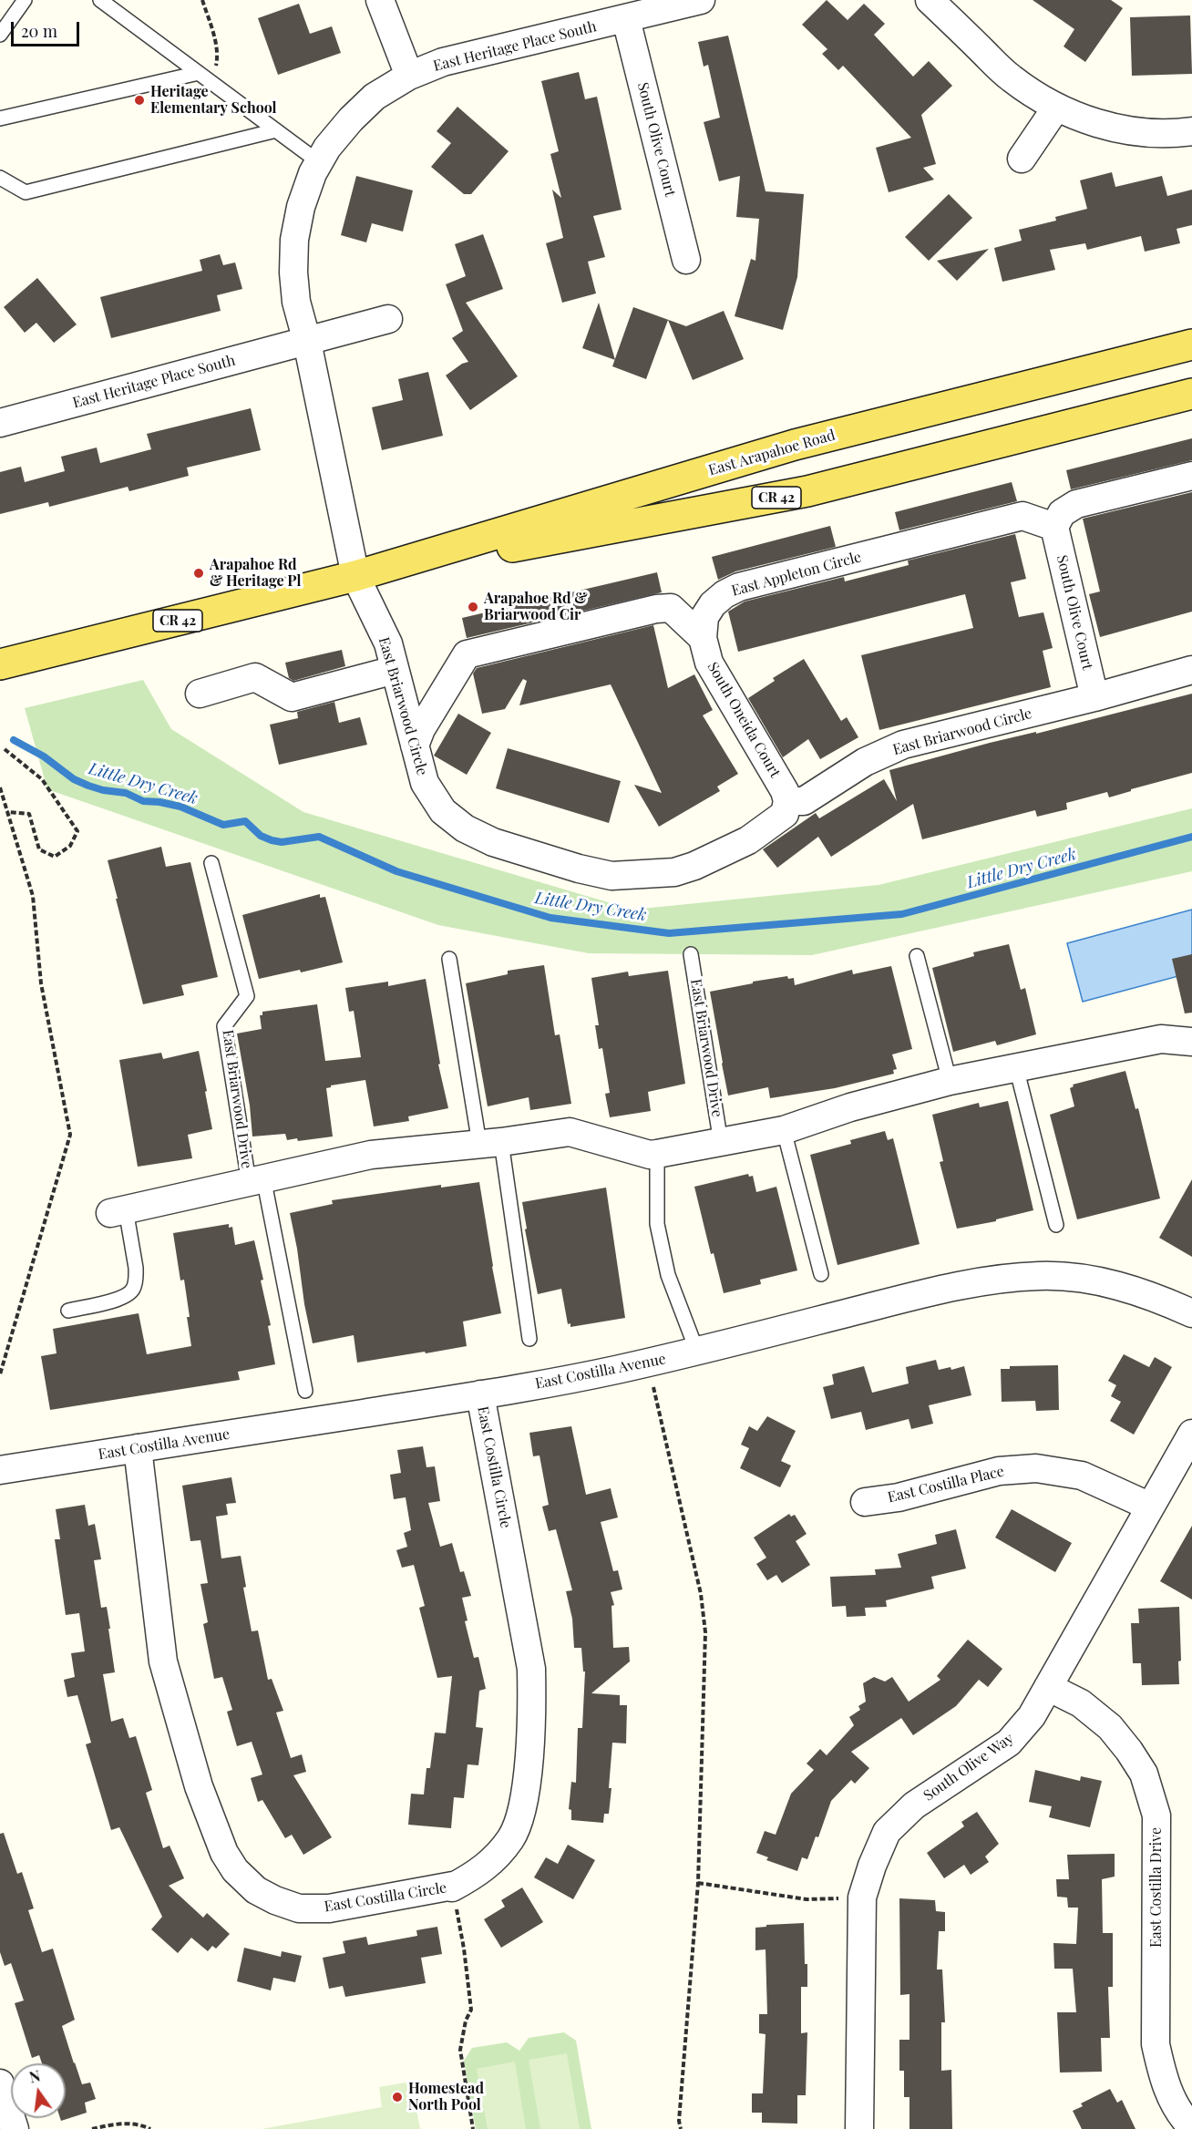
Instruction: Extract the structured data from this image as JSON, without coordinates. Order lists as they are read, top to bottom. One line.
{"streets":{"main road":["East Arapahoe Road","CR 42"],"street":["East Heritage Place South","South Olive Court","East Appleton Circle","East Briarwood Circle","South Oneida Court","East Briarwood Drive","East Costilla Avenue","East Costilla Circle","East Costilla Place","South Olive Way","East Costilla Drive"]},"crossings":[["East Heritage Place South","South Olive Court"],["East Heritage Place South","East Arapahoe Road"],["East Heritage Place South","East Briarwood Circle"],["South Olive Court","East Appleton Circle"],["South Olive Court","East Briarwood Circle"],["East Arapahoe Road","East Briarwood Circle"],["East Appleton Circle","South Oneida Court"],["East Briarwood Circle","South Oneida Court"],["East Costilla Avenue","East Costilla Circle"],["East Costilla Place","South Olive Way"],["South Olive Way","East Costilla Drive"]],"water":["Little Dry Creek"],"places":["Heritage Elementary School","Arapahoe Rd & Heritage Pl","Arapahoe Rd & Briarwood Cir","Homestead North Pool"],"scale_bar":"20 m","north":"top"}
